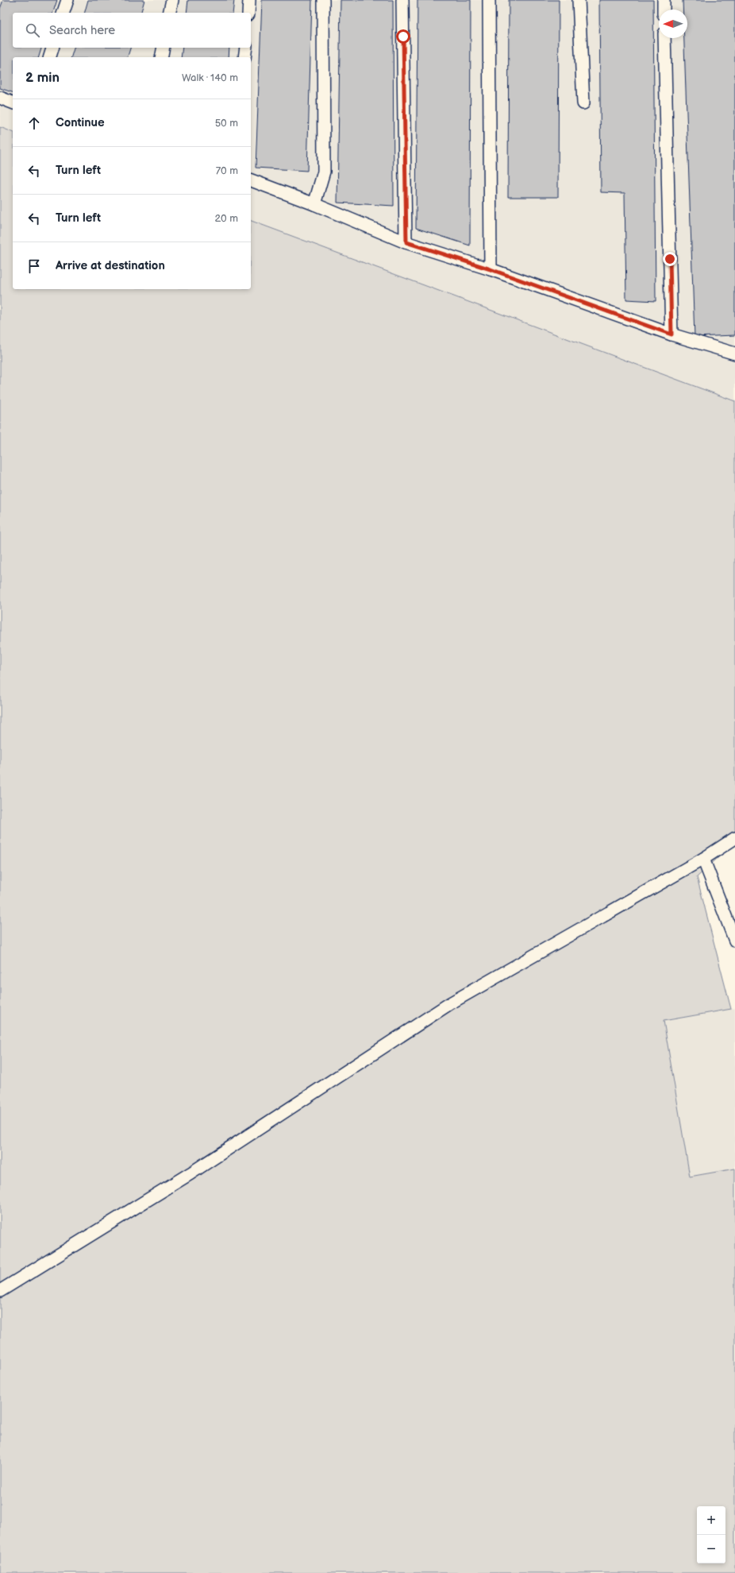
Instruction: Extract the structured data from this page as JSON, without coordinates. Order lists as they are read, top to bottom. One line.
{"north":"left","page":{"search":"Search here","heading":["2 min","Walk · 140 m"],"list":[["Continue","50 m"],["Turn left","70 m"],["Turn left","20 m"],"Arrive at destination"],"map_buttons":["+","−"]}}
